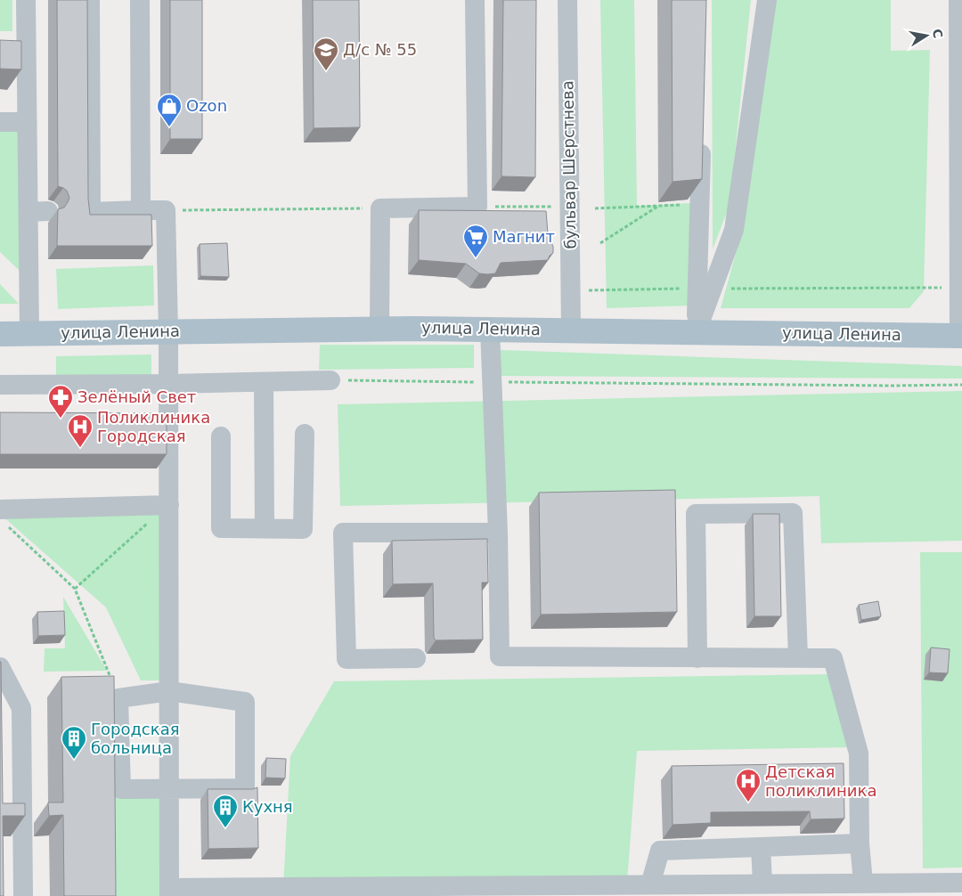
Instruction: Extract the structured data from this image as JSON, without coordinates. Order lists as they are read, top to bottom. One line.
{"streets":{"main road":["улица Ленина"],"street":["бульвар Шерстнева"]},"crossings":[["бульвар Шерстнева","улица Ленина"]],"places":{"school or university":["Д/с № 55"],"shop":["Ozon"],"supermarket":["Магнит"],"pharmacy":["Зелёный Свет"],"hospital":["Поликлиника Городская","Детская поликлиника"],"building":["Городская больница","Кухня"]},"north":"right"}
